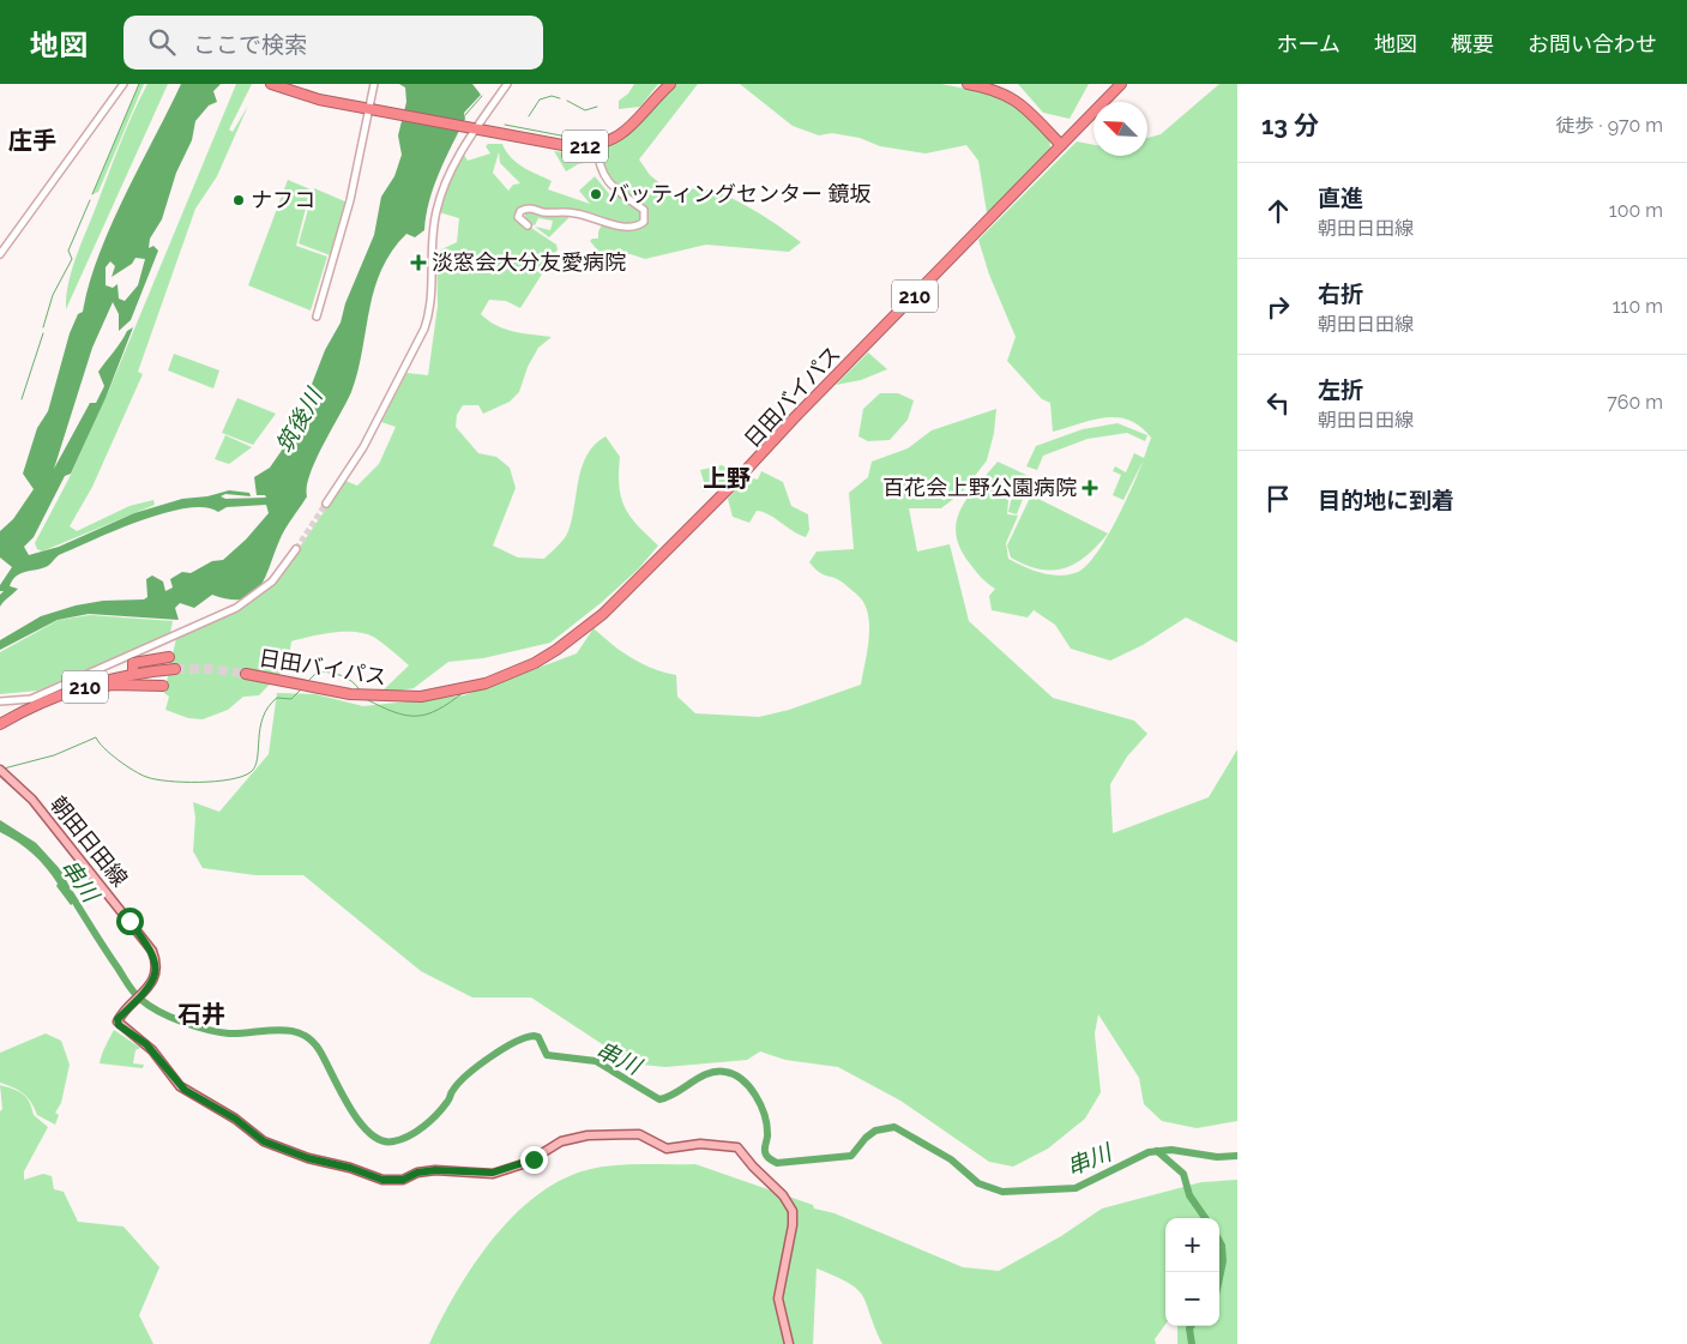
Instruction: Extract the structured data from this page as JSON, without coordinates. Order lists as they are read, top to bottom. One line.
{"streets":{"highway":["212","210","日田バイパス"],"main road":["朝田日田線"]},"districts":["庄手","上野","石井"],"water":["筑後川","串川"],"places":{"other":["バッティングセンター 鏡坂","ナフコ"],"health":["淡窓会大分友愛病院","百花会上野公園病院"]},"north":"top left","page":{"header":"地図","search":"ここで検索","nav":["ホーム","地図","概要","お問い合わせ"],"heading":["13 分","徒歩 · 970 m"],"list":[["直進","朝田日田線","100 m"],["右折","朝田日田線","110 m"],["左折","朝田日田線","760 m"],"目的地に到着"],"map_buttons":["+","−"]}}
